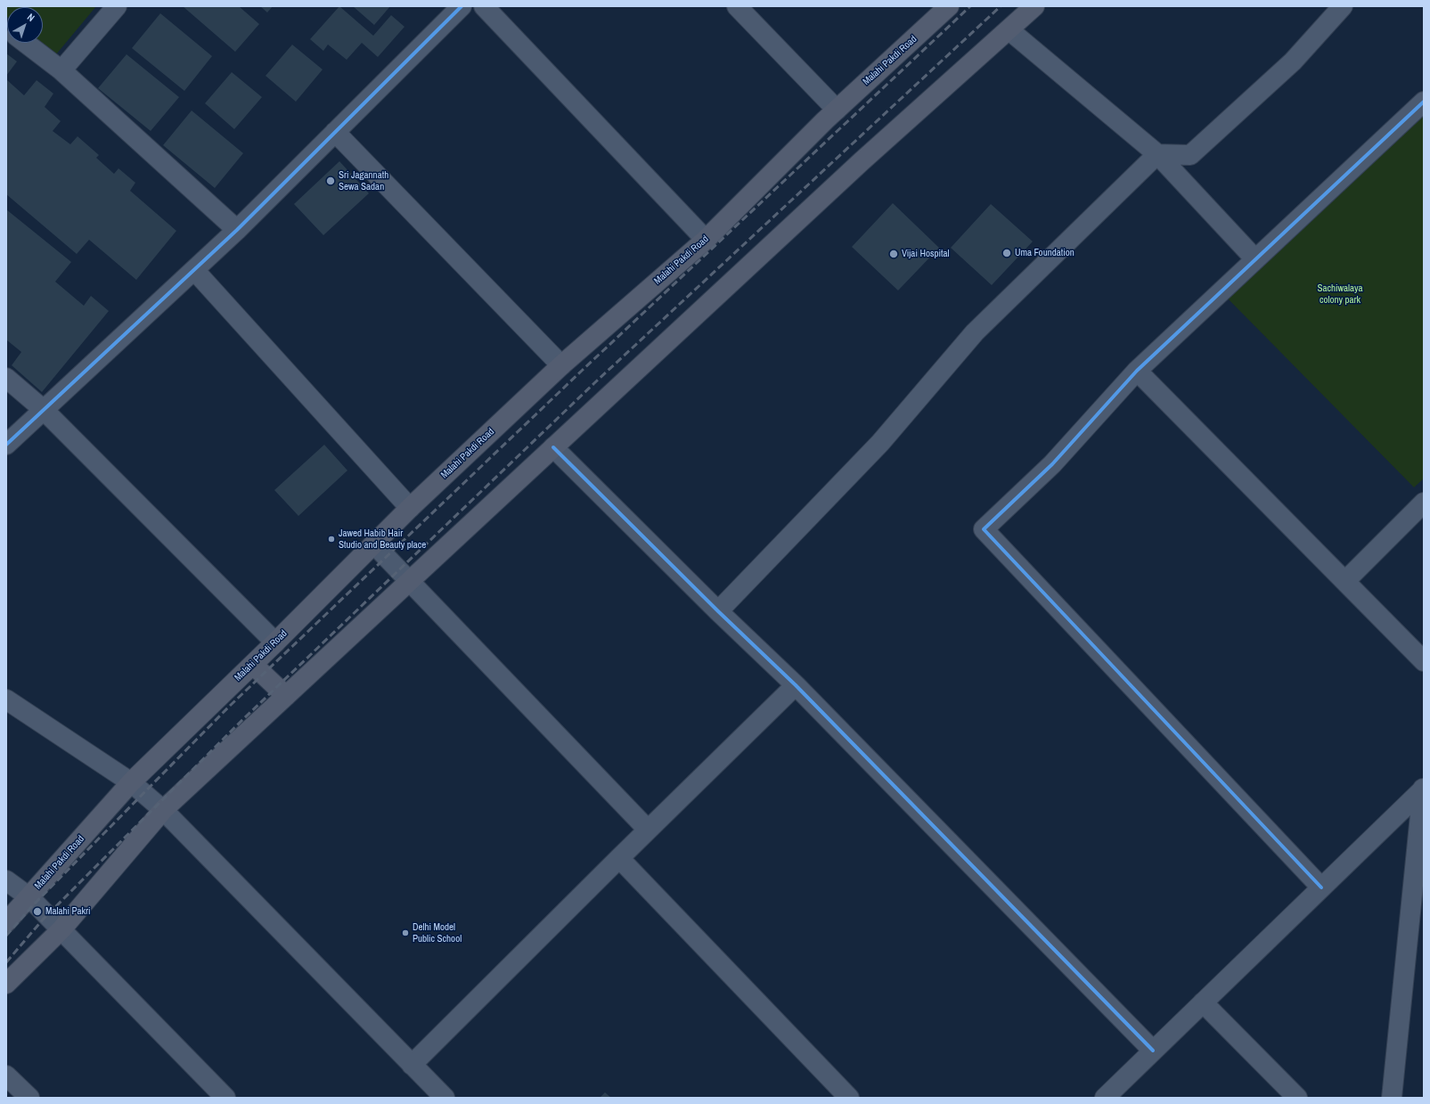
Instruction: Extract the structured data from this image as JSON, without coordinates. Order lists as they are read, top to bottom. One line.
{"streets":{"main road":["Malahi Pakdi Road"]},"parks":["Sachiwalaya colony park"],"places":["Sri Jagannath Sewa Sadan","Uma Foundation","Vijai Hospital","Jawed Habib Hair Studio and Beauty place","Malahi Pakri","Delhi Model Public School"],"north":"top right"}
